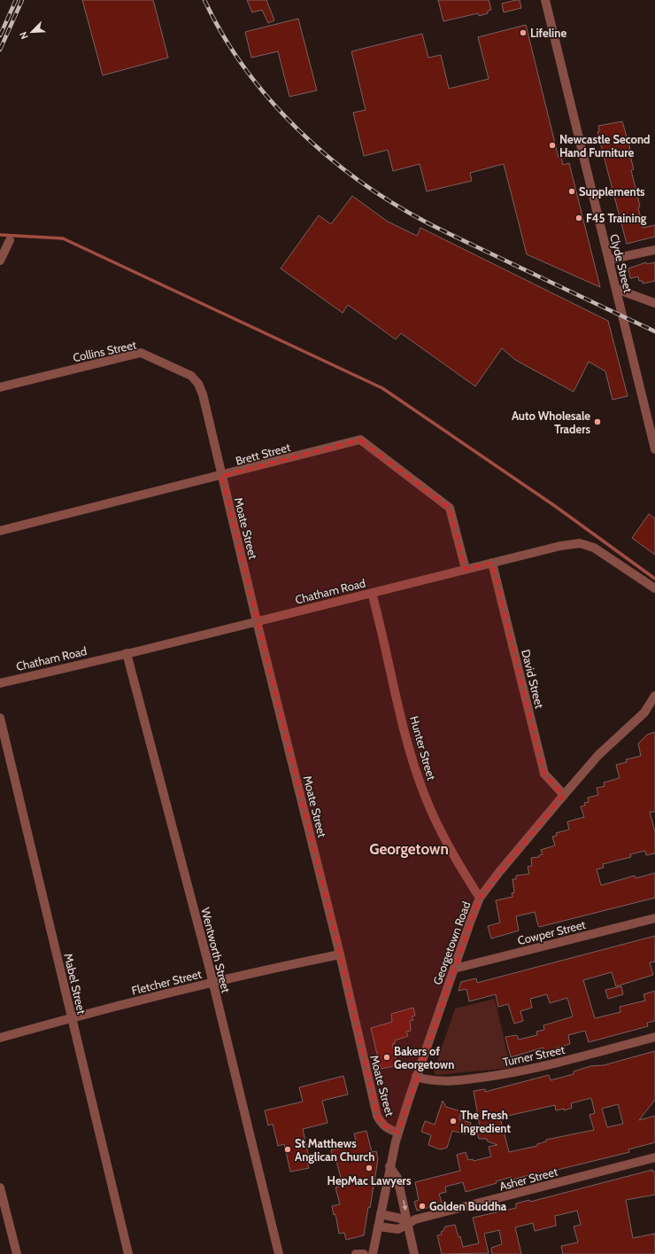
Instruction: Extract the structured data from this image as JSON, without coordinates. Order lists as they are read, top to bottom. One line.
{"streets":{"street":["Clyde Street","Collins Street","Brett Street","Moate Street","Chatham Road","David Street","Hunter Street","Cowper Street","Georgetown Road","Wentworth Street","Fletcher Street","Mabel Street","Turner Street","Asher Street"]},"crossings":[["Collins Street","Brett Street"],["Collins Street","Moate Street"],["Brett Street","Moate Street"],["Brett Street","Chatham Road"],["Moate Street","Chatham Road"],["Moate Street","Georgetown Road"],["Moate Street","Fletcher Street"],["Chatham Road","David Street"],["Chatham Road","Hunter Street"],["Chatham Road","Wentworth Street"],["David Street","Georgetown Road"],["Hunter Street","Georgetown Road"],["Cowper Street","Georgetown Road"],["Georgetown Road","Turner Street"],["Wentworth Street","Fletcher Street"],["Fletcher Street","Mabel Street"]],"districts":["Georgetown"],"places":["Lifeline","Newcastle Second Hand Furniture","Supplements","F45 Training","Auto Wholesale Traders","Bakers of Georgetown","The Fresh Ingredient","St Matthews Anglican Church","HepMac Lawyers","Golden Buddha"],"north":"bottom left"}
